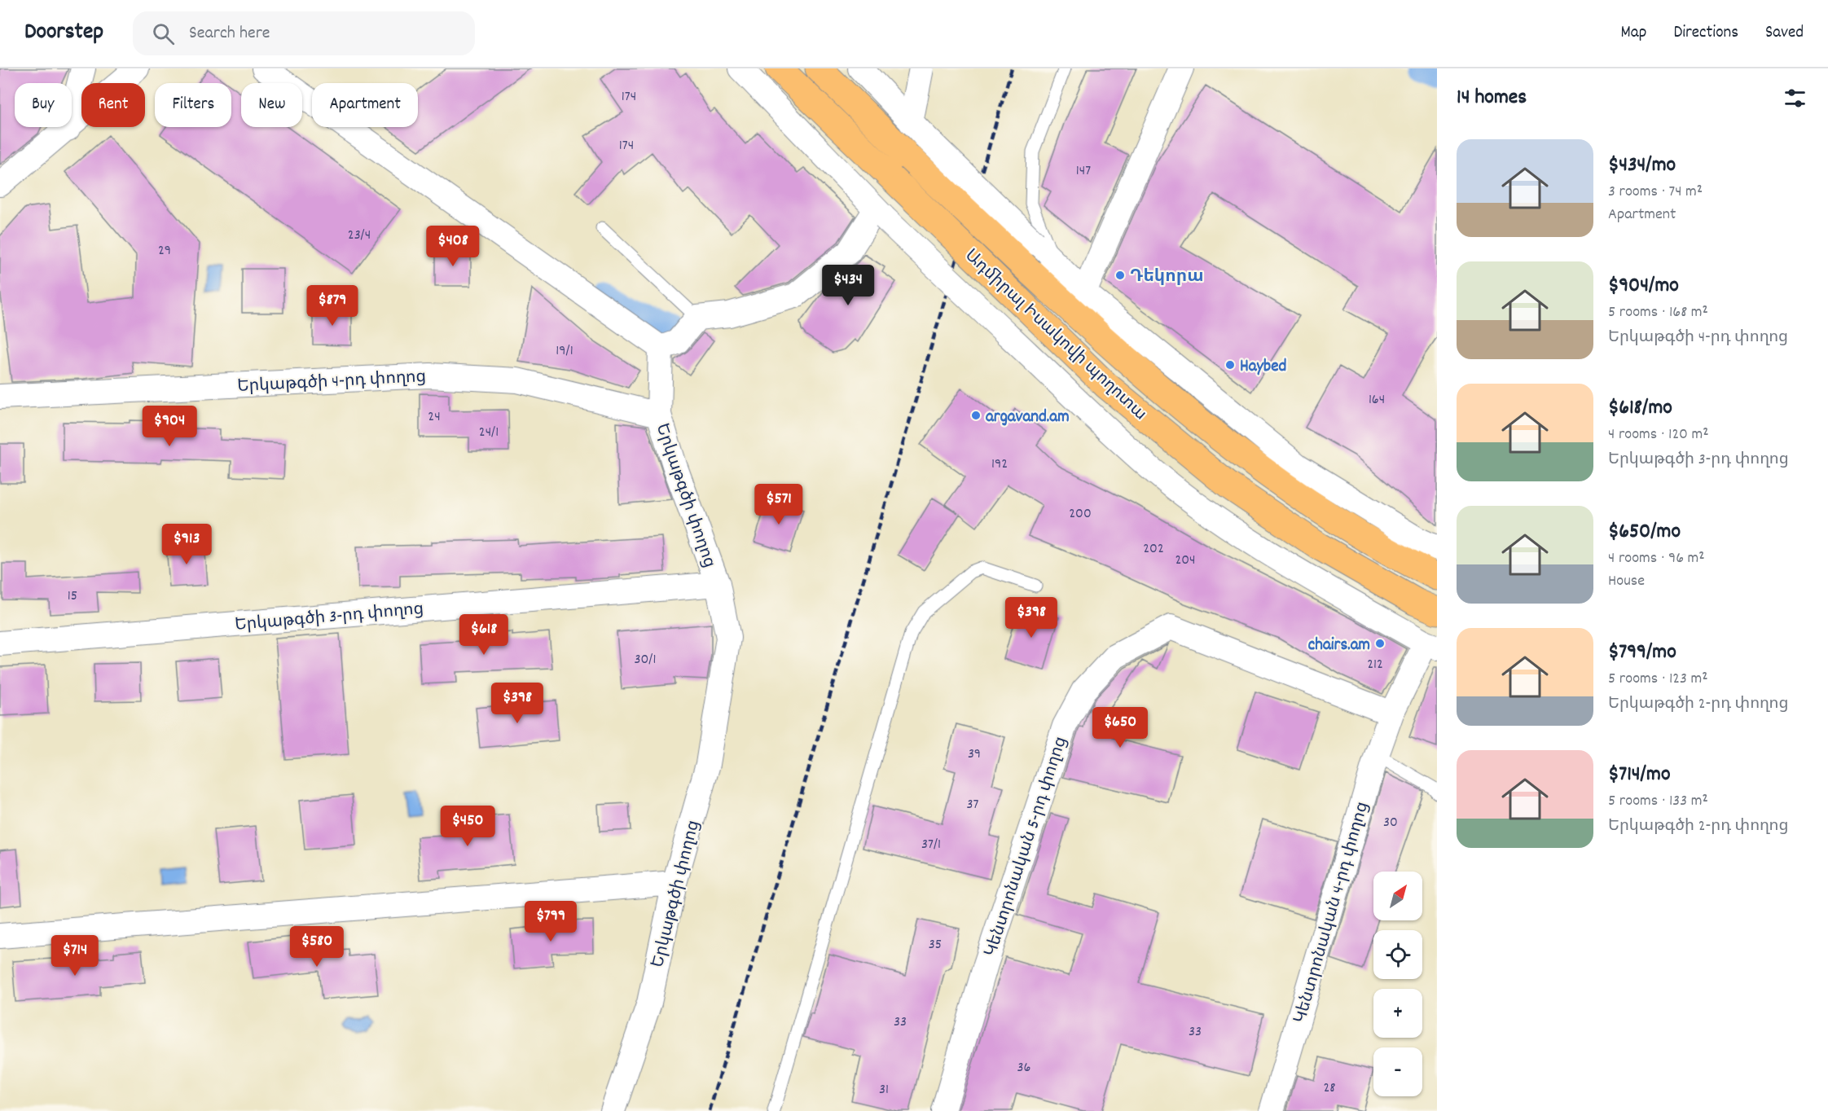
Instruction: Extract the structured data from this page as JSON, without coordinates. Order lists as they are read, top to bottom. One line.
{"streets":{"highway":["Ադմիրալ Իսակովի պողոտա"],"street":["Երկաթգծի 4-րդ փողոց","Երկաթգծի փողոց","Երկաթգծի 3-րդ փողոց","Կենտրոնական 5-րդ փողոց","Կենտրոնական 4-րդ փողոց"]},"crossings":[["Երկաթգծի 4-րդ փողոց","Երկաթգծի փողոց"],["Երկաթգծի փողոց","Երկաթգծի 3-րդ փողոց"],["Կենտրոնական 5-րդ փողոց","Կենտրոնական 4-րդ փողոց"]],"places":["Դեկորա","Haybed","argavand.am","chairs.am"],"house_numbers":["174","174","147","23/4","29","19/1","164","24","24/1","192","200","202","204","15","30/1","212","39","37","30","37/1","35","33","33","36","28","31"],"north":"top right","page":{"header":"Doorstep","search":"Search here","nav":["Map","Directions","Saved"],"heading":"14 homes","chip":["Buy","Rent","Filters","New","Apartment"],"list":[{"name":"$434/mo","note":"3 rooms · 74 m² · Apartment"},{"name":"$904/mo","note":"5 rooms · 168 m² · Երկաթգծի 4-րդ փողոց"},{"name":"$618/mo","note":"4 rooms · 120 m² · Երկաթգծի 3-րդ փողոց"},{"name":"$650/mo","note":"4 rooms · 96 m² · House"},{"name":"$799/mo","note":"5 rooms · 123 m² · Երկաթգծի 2-րդ փողոց"},{"name":"$714/mo","note":"5 rooms · 133 m² · Երկաթգծի 2-րդ փողոց"}],"price":["$408","$434","$879","$904","$571","$913","$398","$618","$398","$650","$450","$799","$580","$714"],"map_buttons":["+","−"]}}
